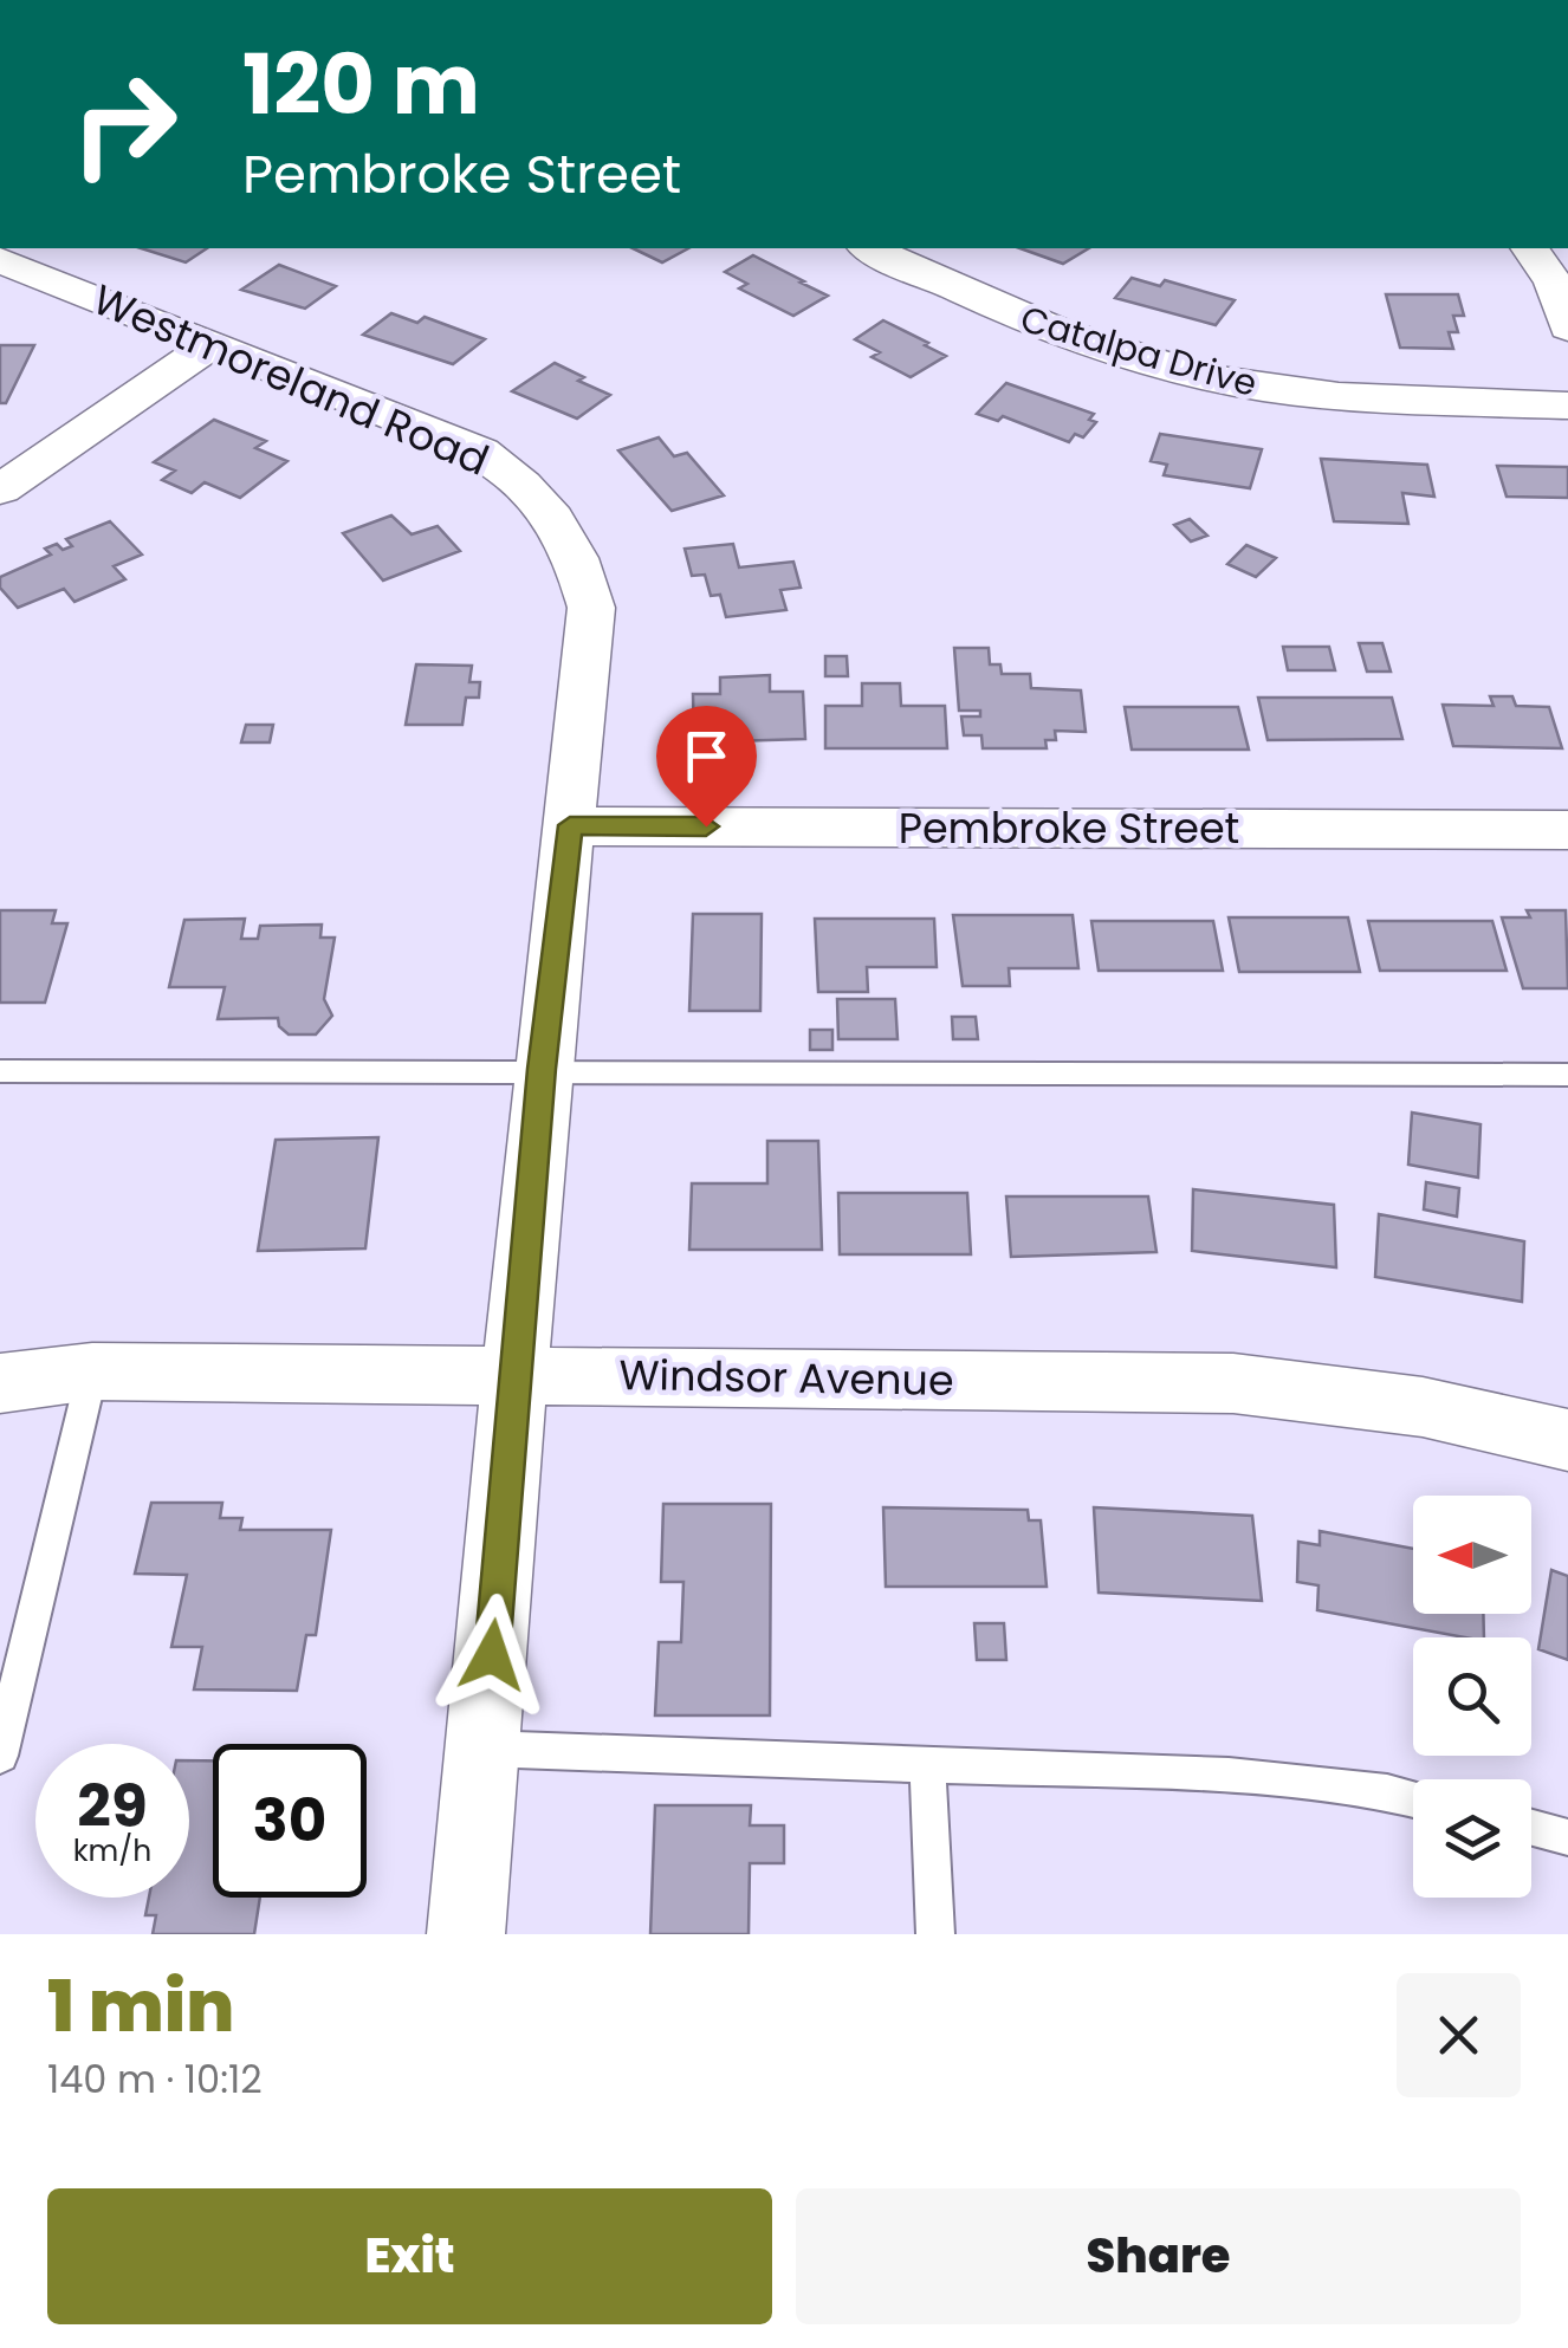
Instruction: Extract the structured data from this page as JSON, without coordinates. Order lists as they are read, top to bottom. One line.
{"streets":{"street":["Catalpa Drive","Westmoreland Road","Pembroke Street","Windsor Avenue"]},"crossings":[["Westmoreland Road","Pembroke Street"],["Westmoreland Road","Windsor Avenue"]],"north":"left","page":{"turn":["120 m","Pembroke Street"],"speed":"29 km/h","limit":"30","heading":["1 min","140 m · 10:12"],"buttons":["Exit","Share"]}}
